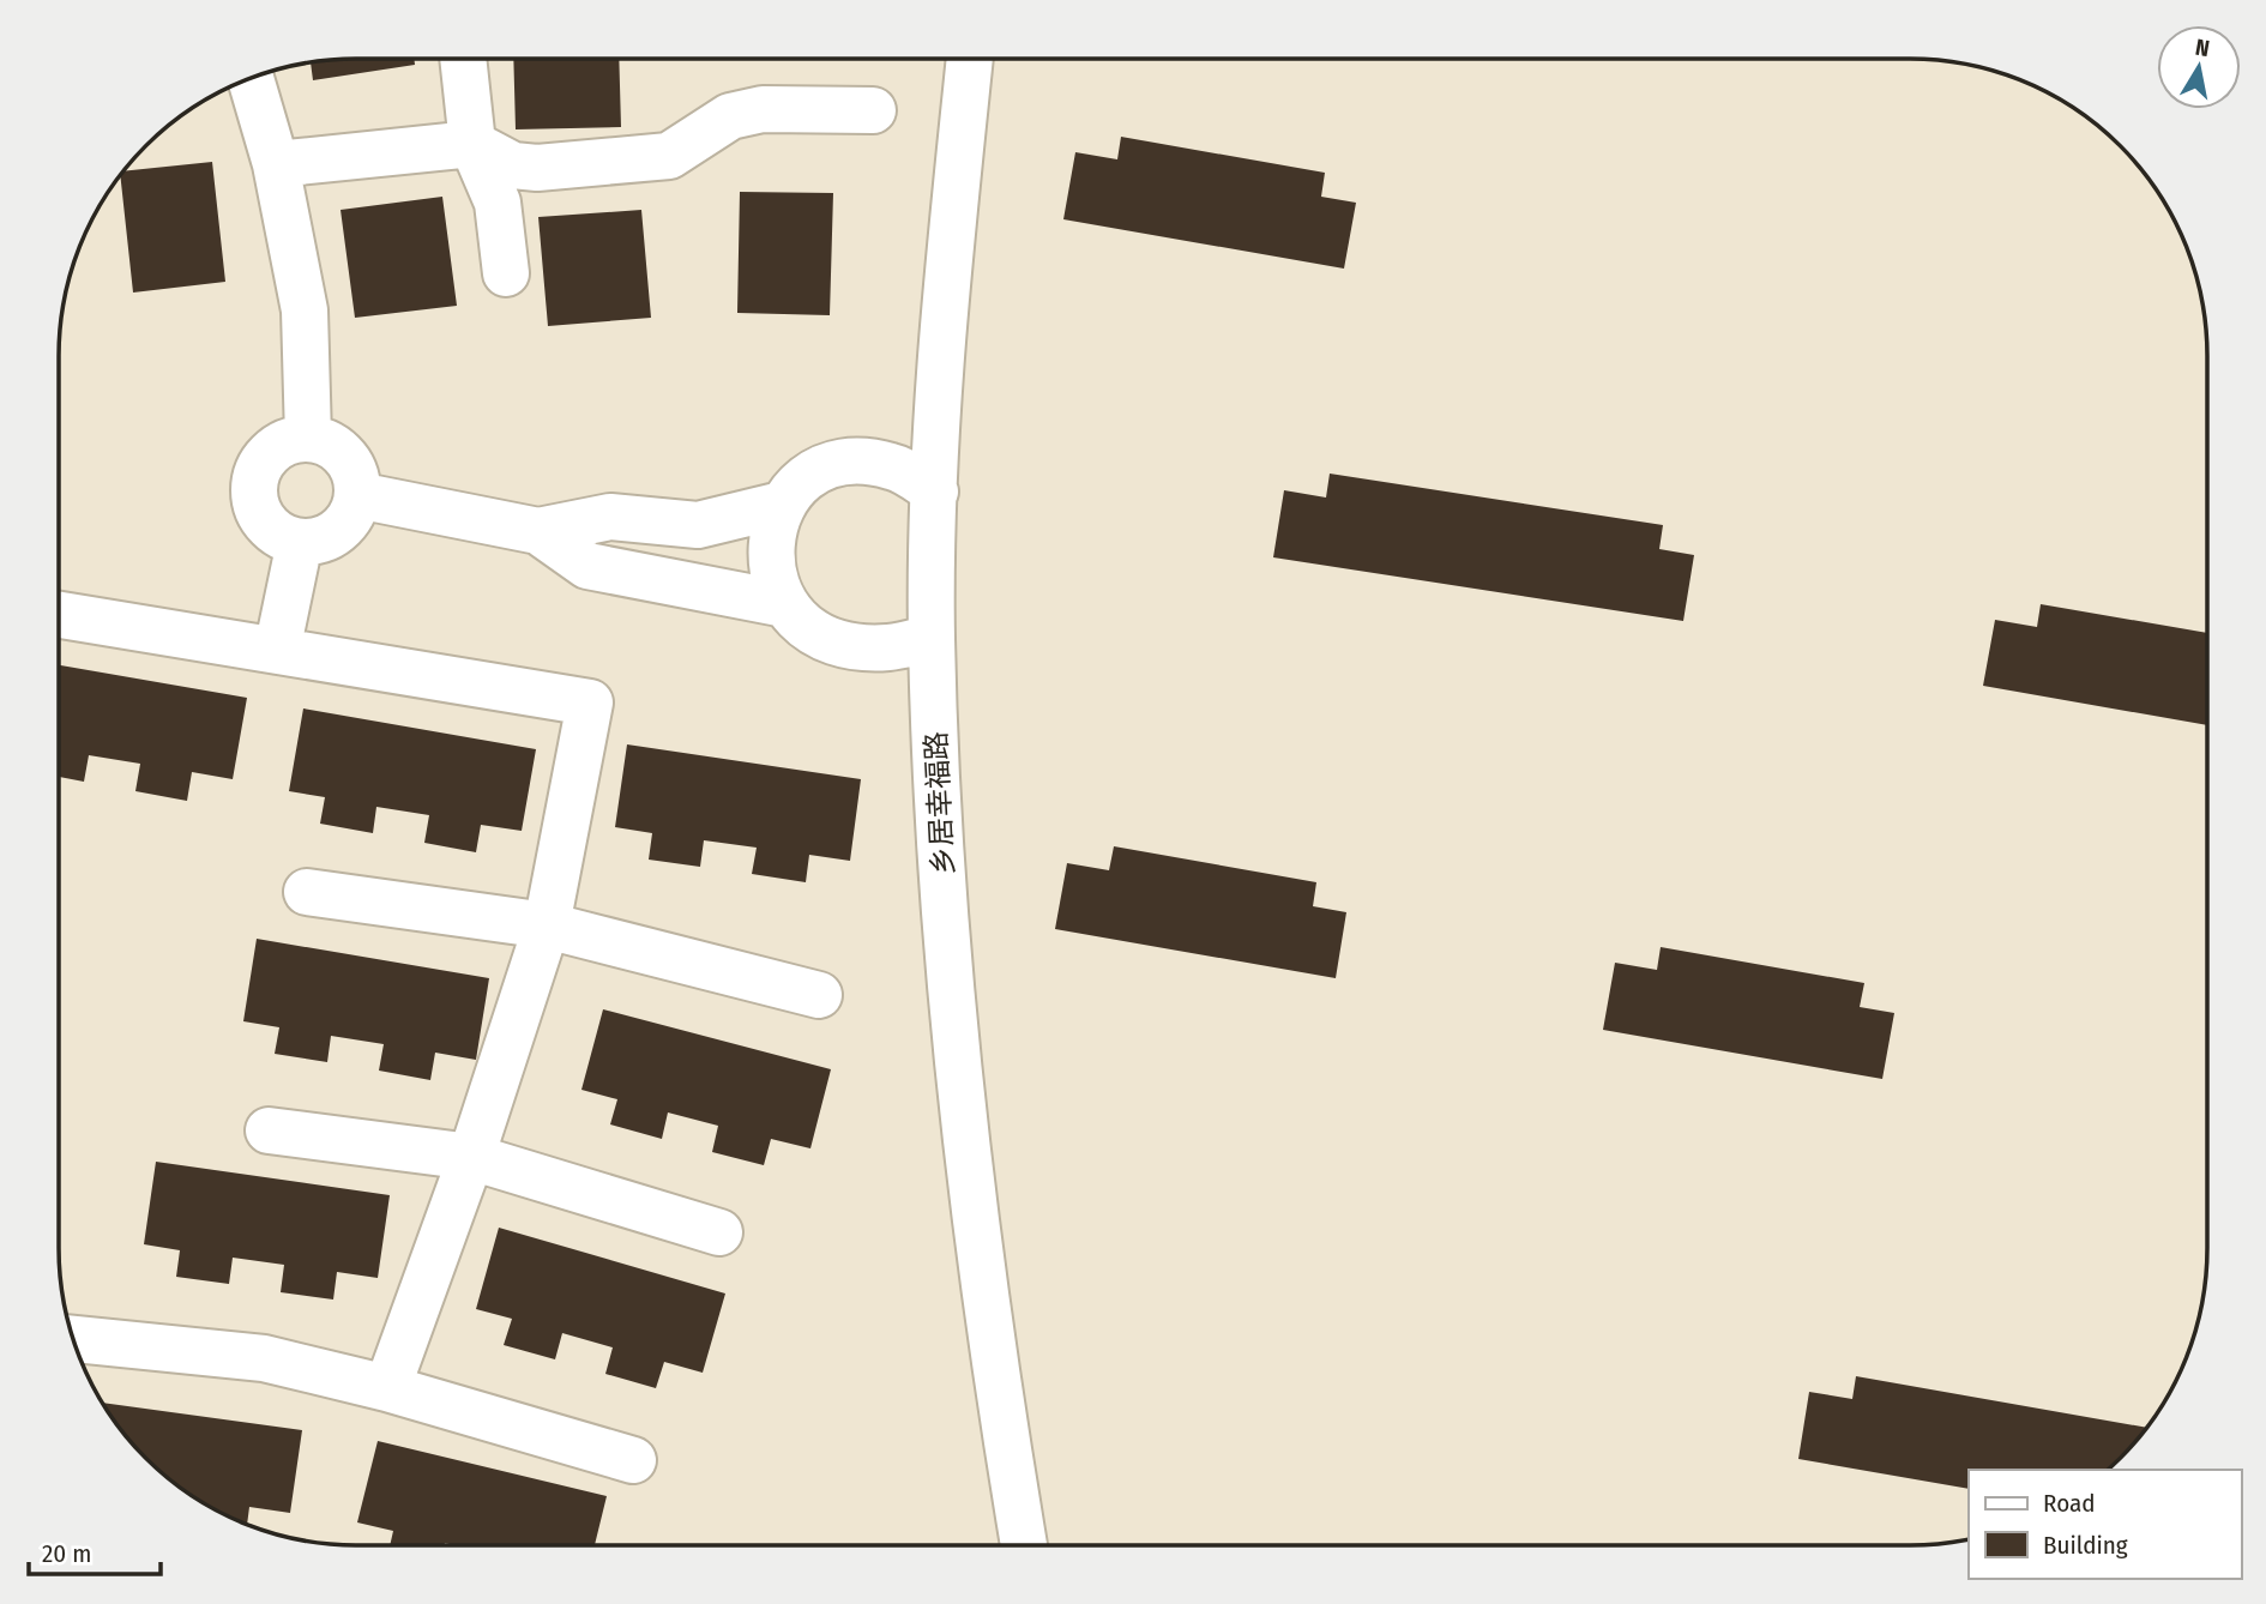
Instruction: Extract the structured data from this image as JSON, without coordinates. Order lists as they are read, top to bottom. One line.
{"streets":{"street":["乡居幸福路"]},"legend":["Road","Building"],"scale_bar":"20 m","north":"top"}
